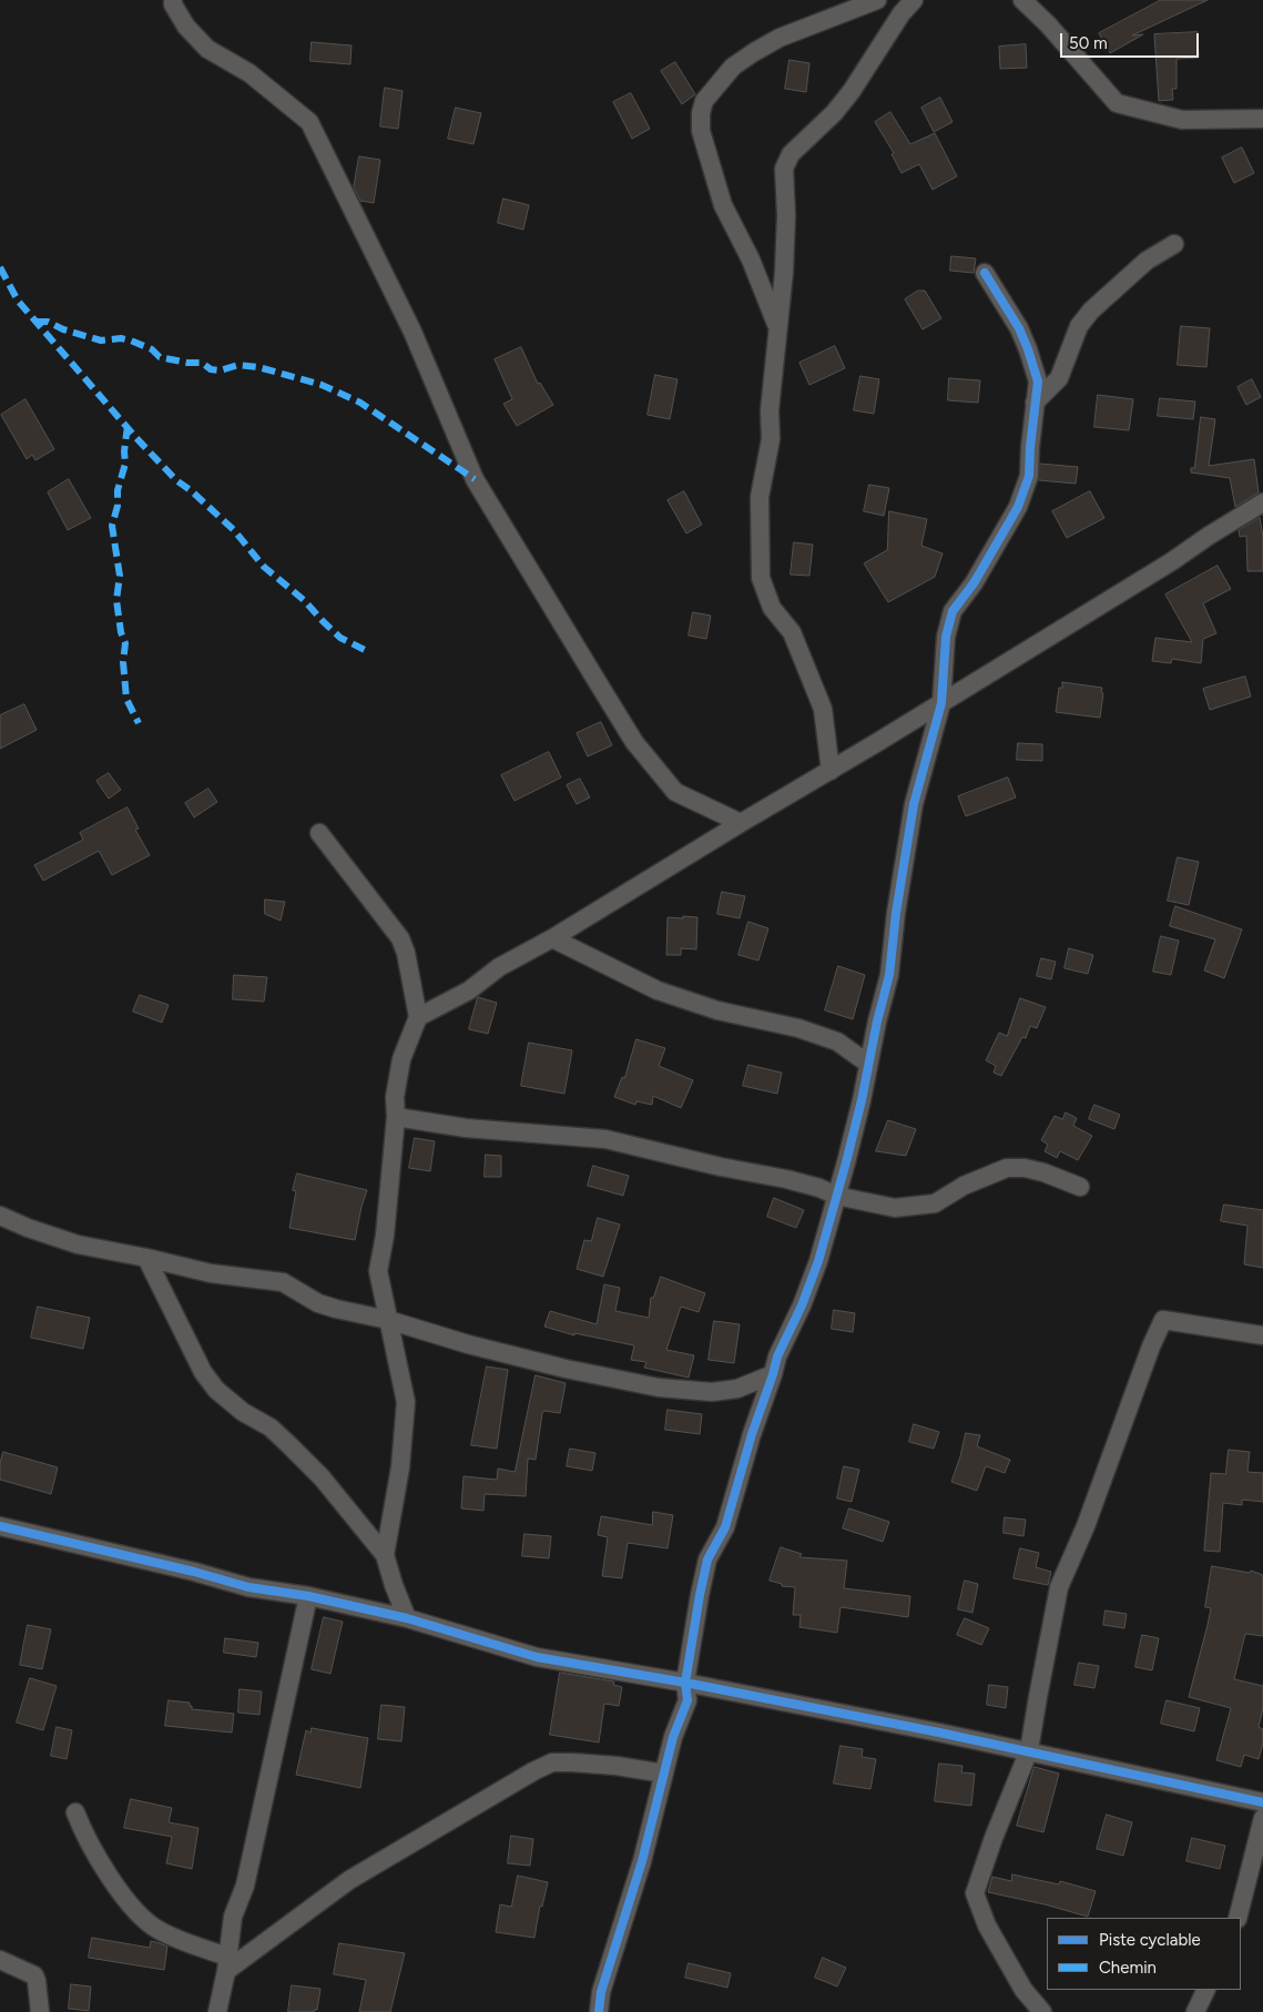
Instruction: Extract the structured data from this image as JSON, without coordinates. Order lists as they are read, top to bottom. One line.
{"legend":["Piste cyclable","Chemin"],"scale_bar":"50 m"}
